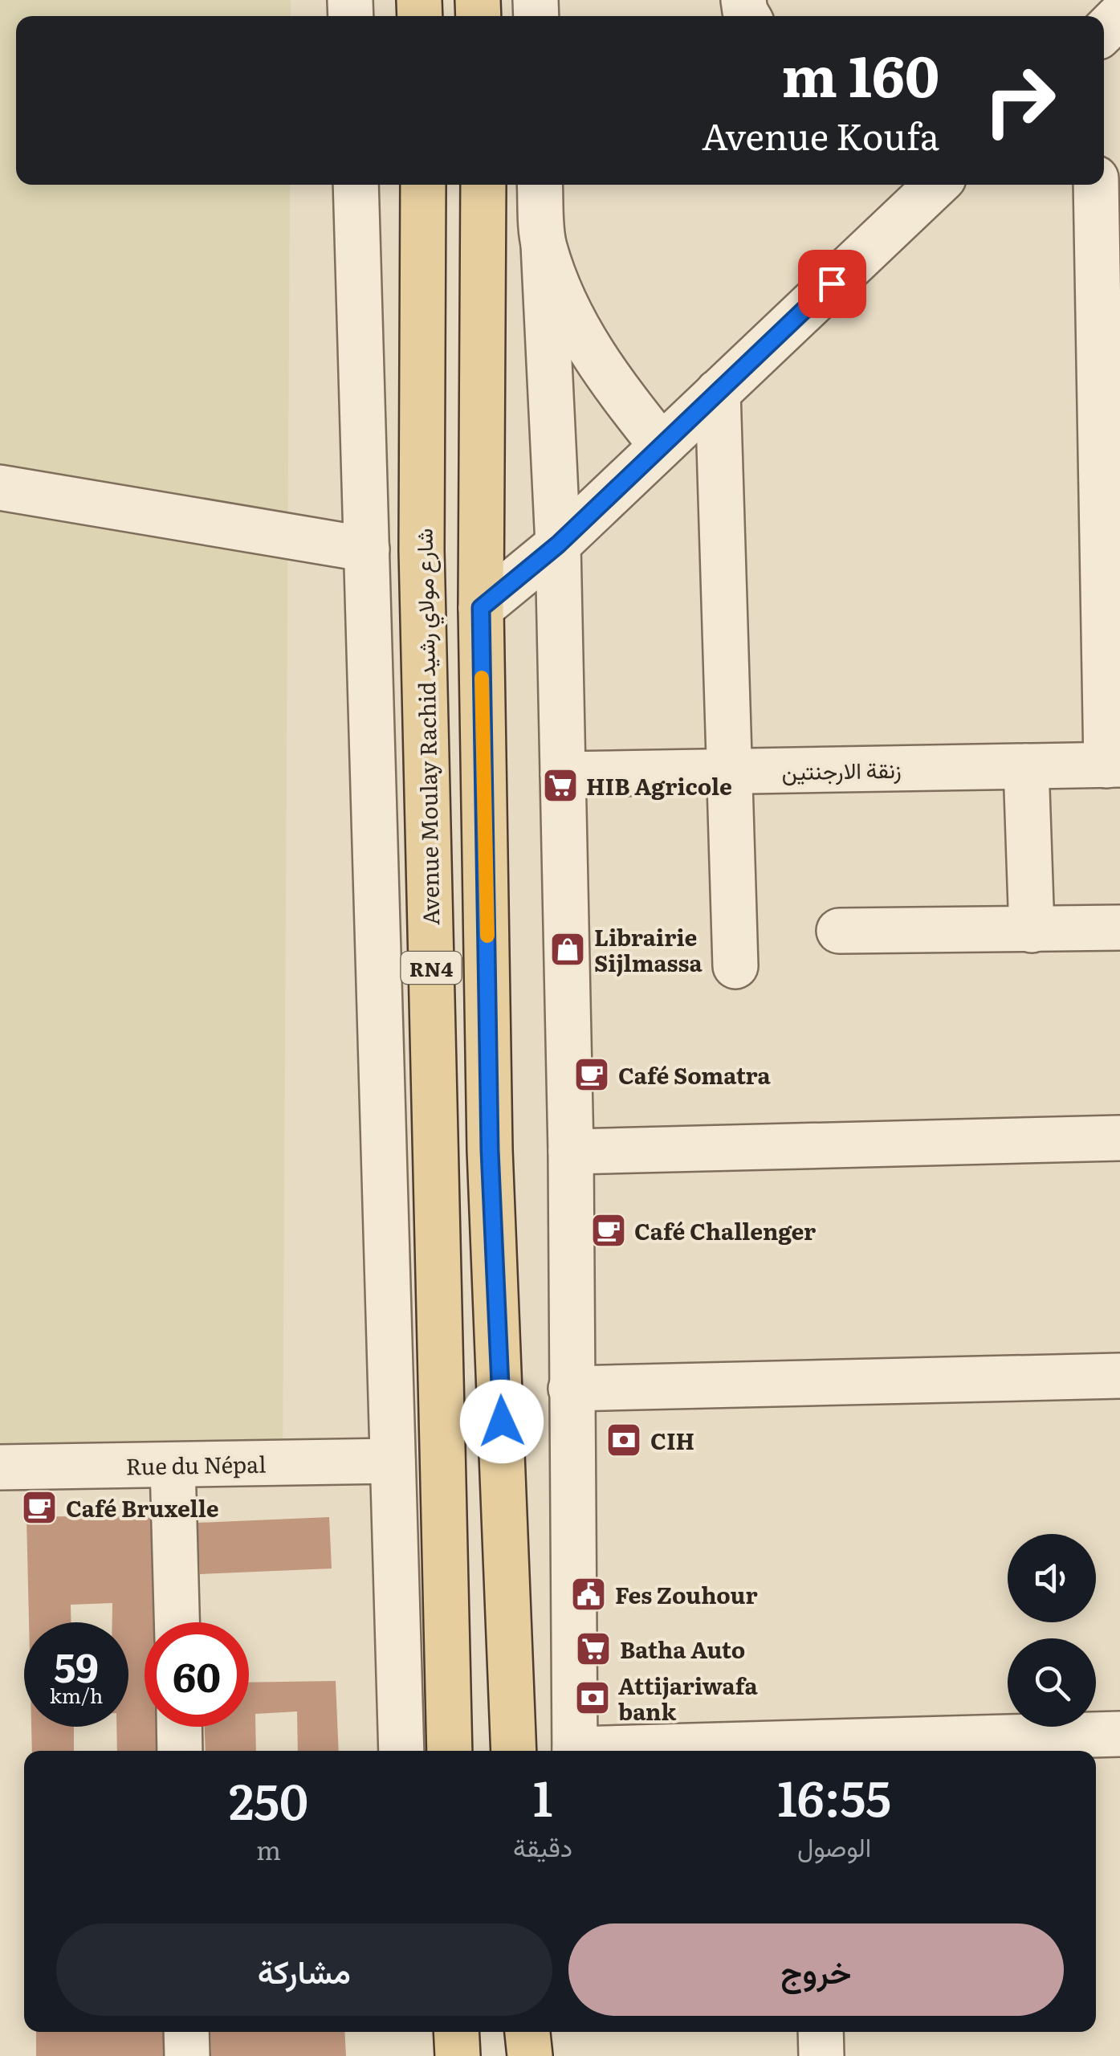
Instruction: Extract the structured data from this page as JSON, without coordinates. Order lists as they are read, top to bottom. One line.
{"streets":{"main road":["Avenue Moulay Rachid شارع مولاي رشيد","RN4"],"street":["زنقة الارجنتين","Rue du Népal"]},"places":{"supermarket":["HIB Agricole","Batha Auto"],"shop":["Librairie Sijlmassa"],"cafe":["Café Somatra","Café Challenger","Café Bruxelle"],"bank":["CIH","Attijariwafa bank"],"public building":["Fes Zouhour"]},"page":{"turn":["160 m","Avenue Koufa"],"speed":"59 km/h","limit":"60","eta":["16:55","الوصول","1","دقيقة","250","m"],"buttons":["خروج","مشاركة"]}}
